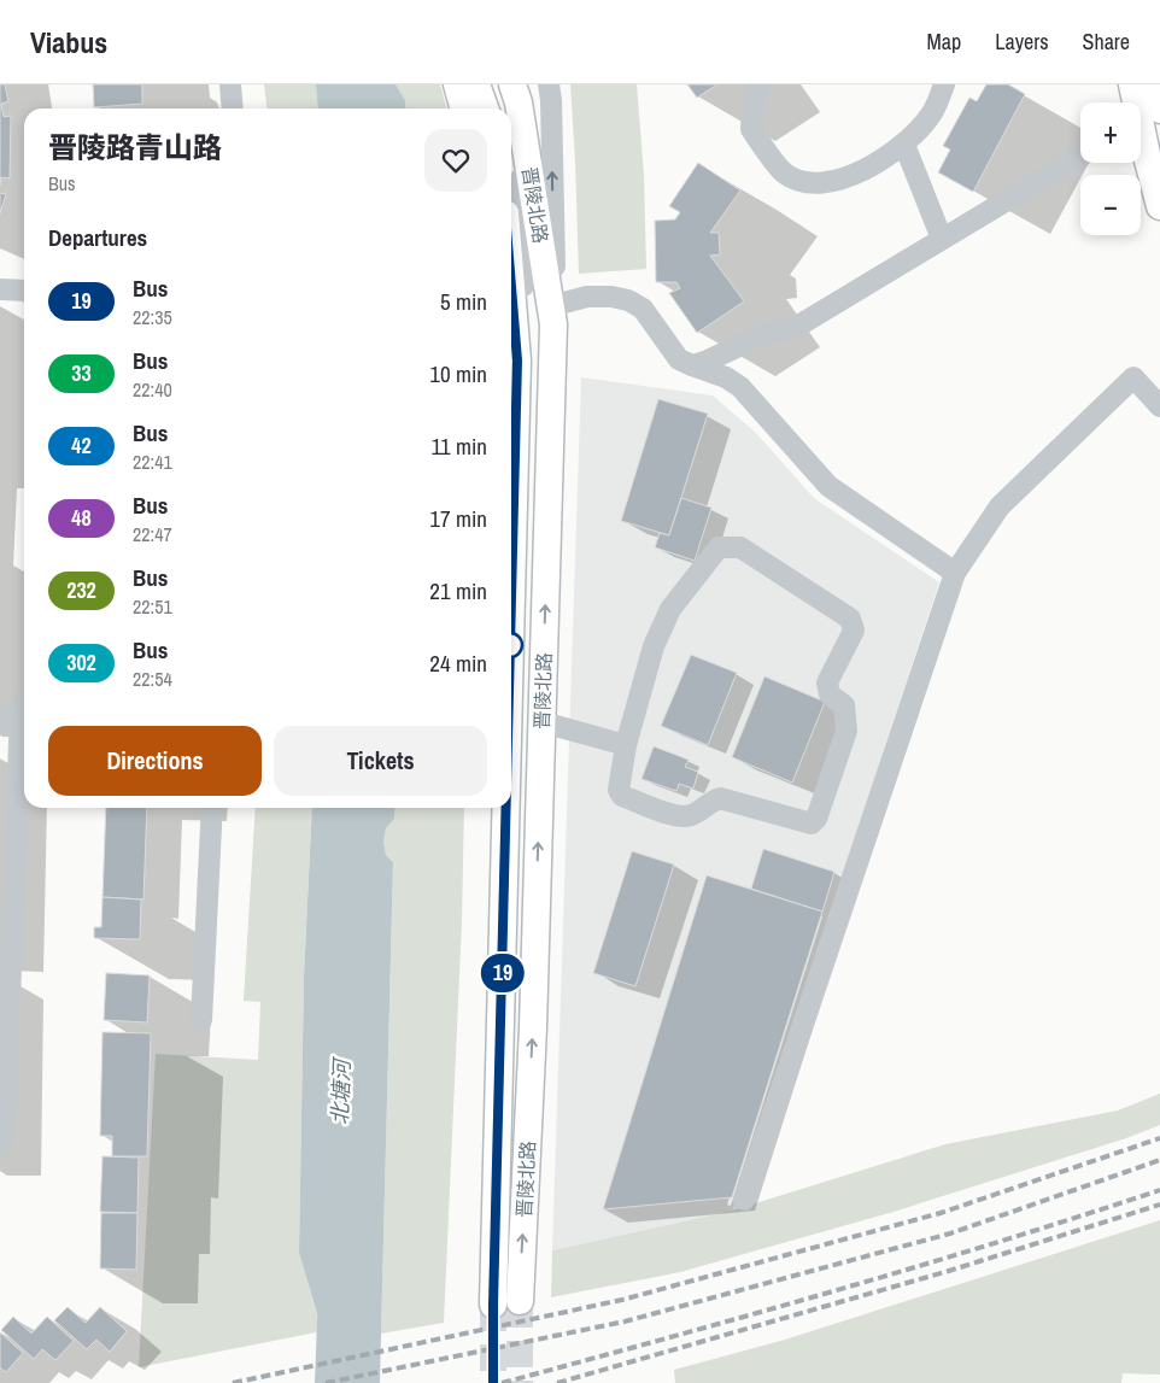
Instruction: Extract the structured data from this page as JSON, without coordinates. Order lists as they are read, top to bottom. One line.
{"streets":{"main road":["晋陵北路"]},"water":["北塘河"],"lines":["bus line 19"],"page":{"header":"Viabus","nav":["Map","Layers","Share"],"on_map":"19","map_buttons":["+","−"],"heading":[["晋陵路青山路","Bus"],"Departures"],"list":[{"mark":"19","name":"Bus","note":"22:35","value":"5 min"},{"mark":"33","name":"Bus","note":"22:40","value":"10 min"},{"mark":"42","name":"Bus","note":"22:41","value":"11 min"},{"mark":"48","name":"Bus","note":"22:47","value":"17 min"},{"mark":"232","name":"Bus","note":"22:51","value":"21 min"},{"mark":"302","name":"Bus","note":"22:54","value":"24 min"}],"buttons":["Directions","Tickets"]}}
